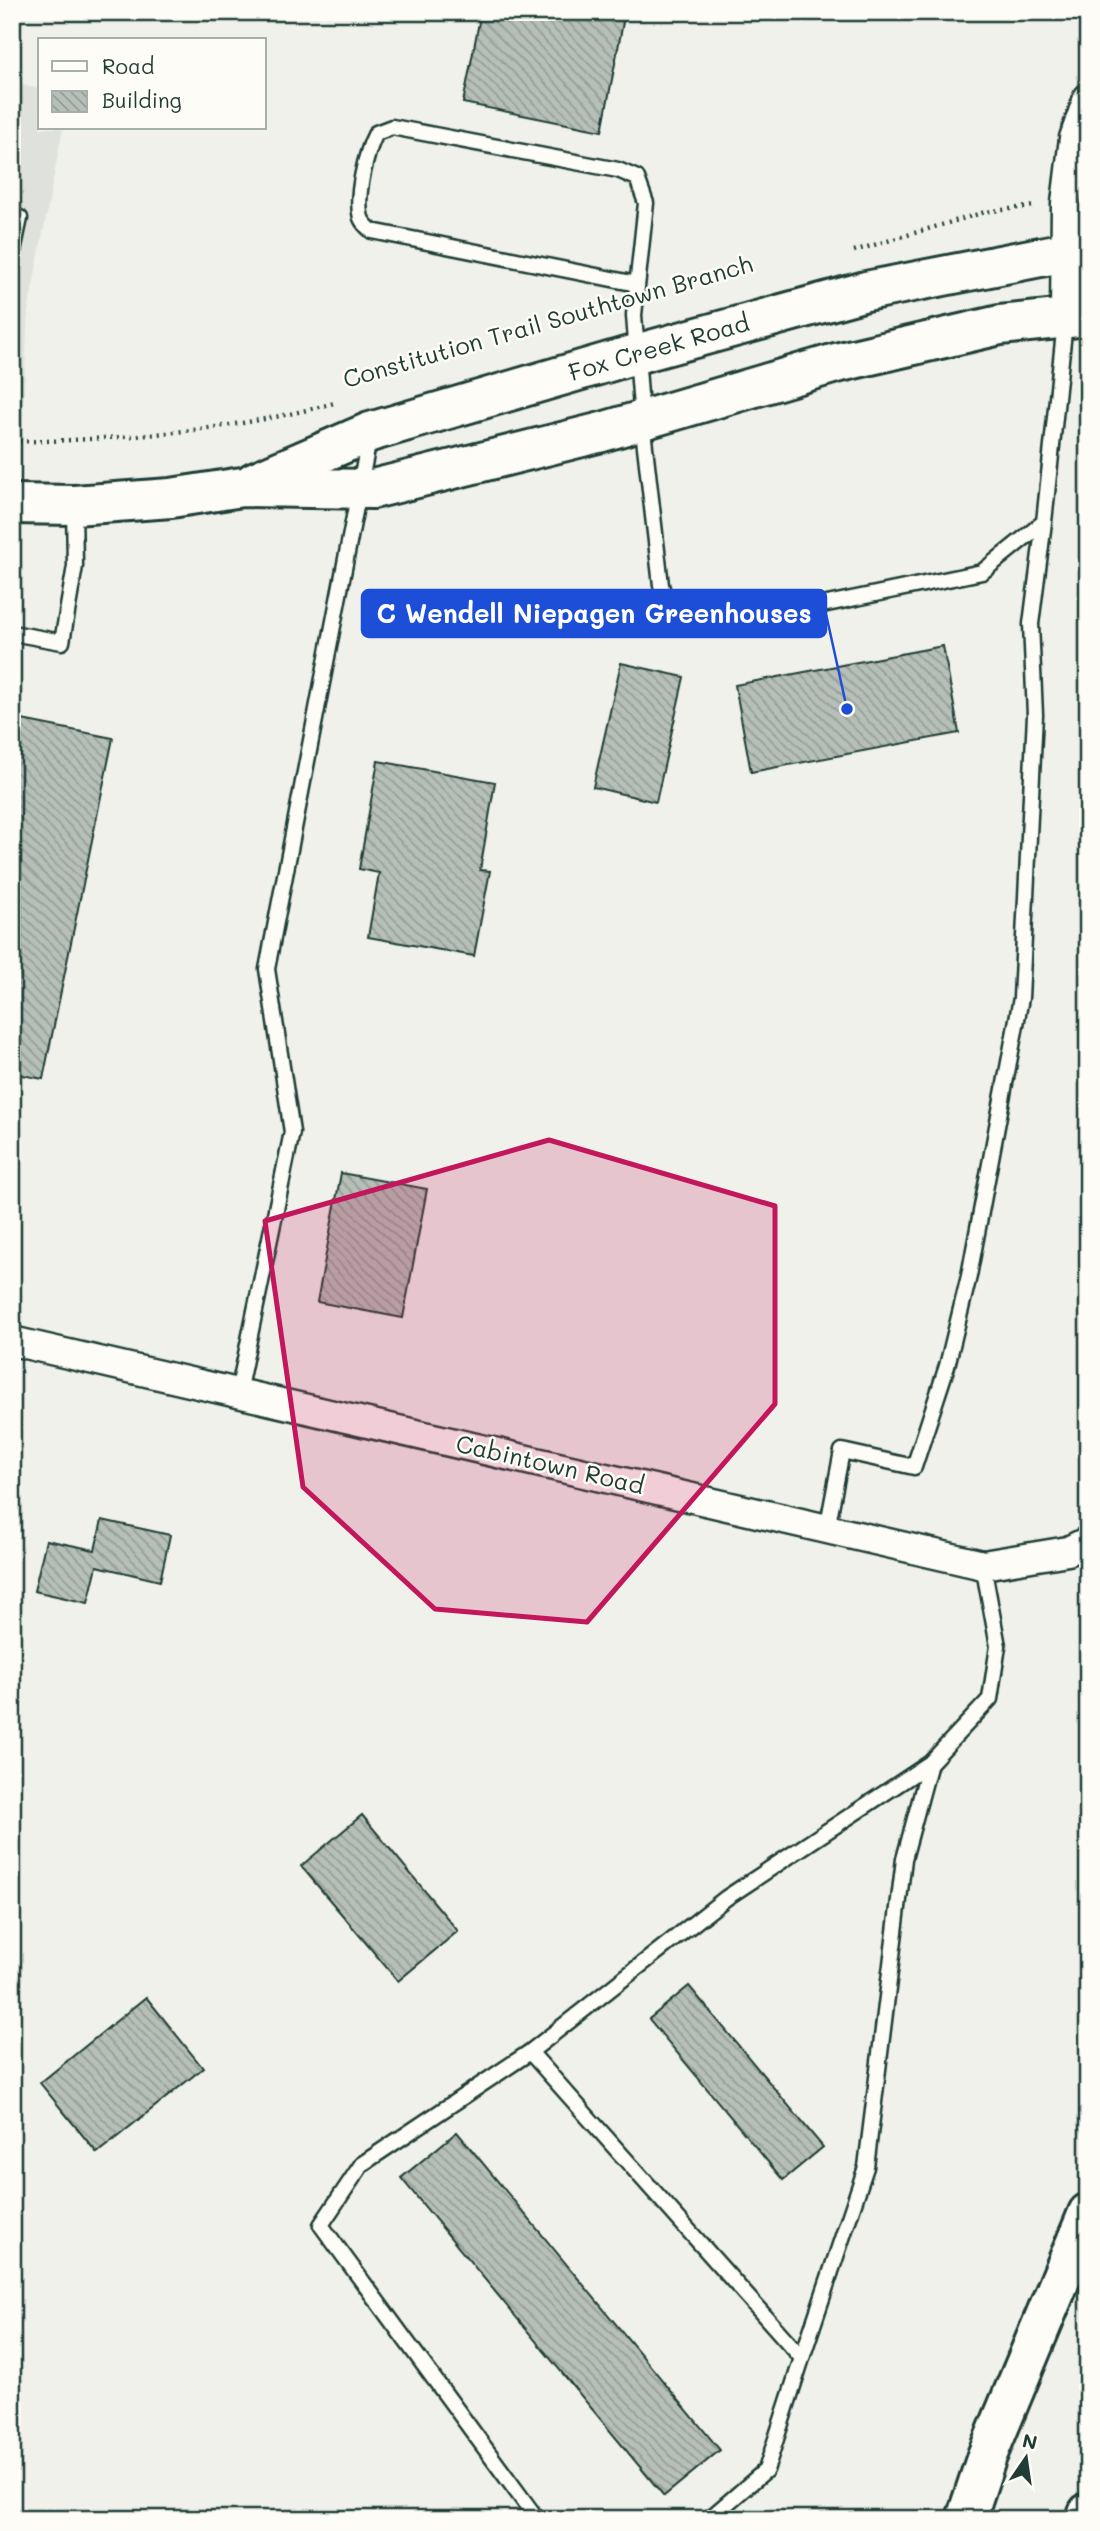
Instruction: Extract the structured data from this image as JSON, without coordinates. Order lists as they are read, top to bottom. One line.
{"streets":{"main road":["Fox Creek Road"],"street":["Cabintown Road"],"path":["Constitution Trail Southtown Branch"]},"places":["C Wendell Niepagen Greenhouses"],"legend":["Road","Building"],"north":"top"}
